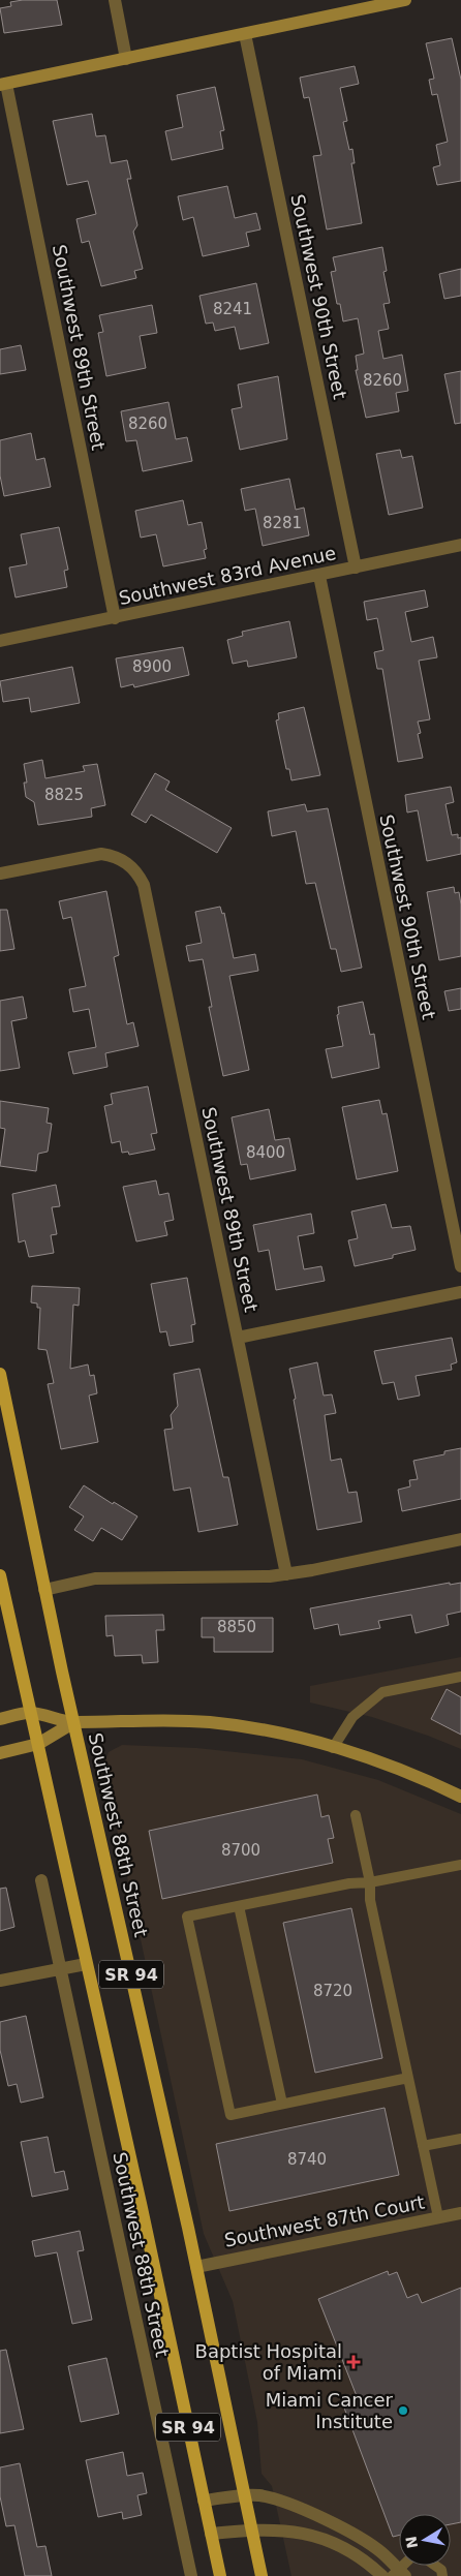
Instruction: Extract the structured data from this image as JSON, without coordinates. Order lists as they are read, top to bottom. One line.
{"streets":{"main road":["Southwest 88th Street","SR 94"],"street":["Southwest 90th Street","Southwest 89th Street","Southwest 83rd Avenue","Southwest 87th Court"]},"crossings":[["Southwest 90th Street","Southwest 83rd Avenue"],["Southwest 89th Street","Southwest 83rd Avenue"],["Southwest 88th Street","Southwest 87th Court"]],"places":{"health":["Baptist Hospital of Miami"],"other":["Miami Cancer Institute"]},"house_numbers":["8241","8260","8260","8281","8900","8825","8400","8850","8700","8720","8740"],"north":"left"}
